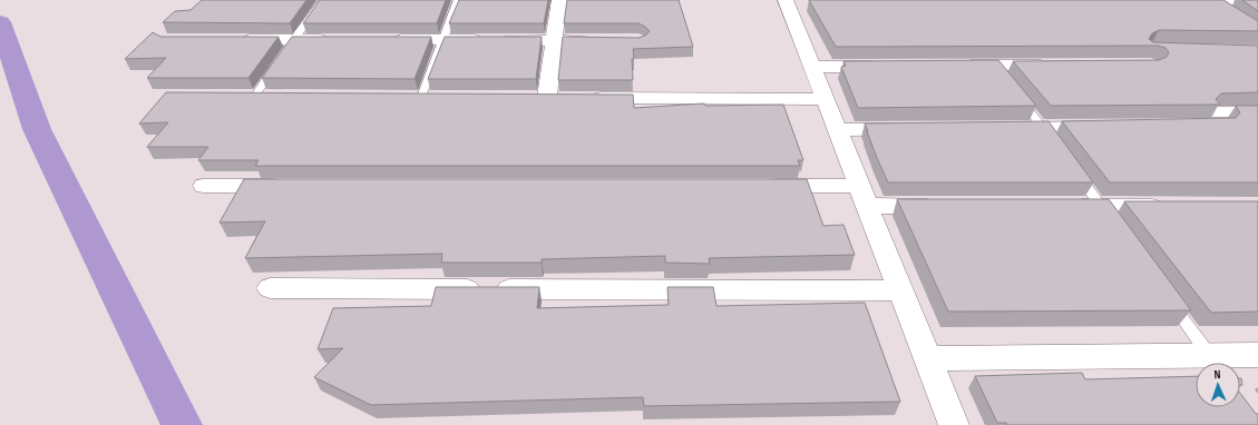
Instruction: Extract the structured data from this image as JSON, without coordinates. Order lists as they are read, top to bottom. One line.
{"north":"top"}
